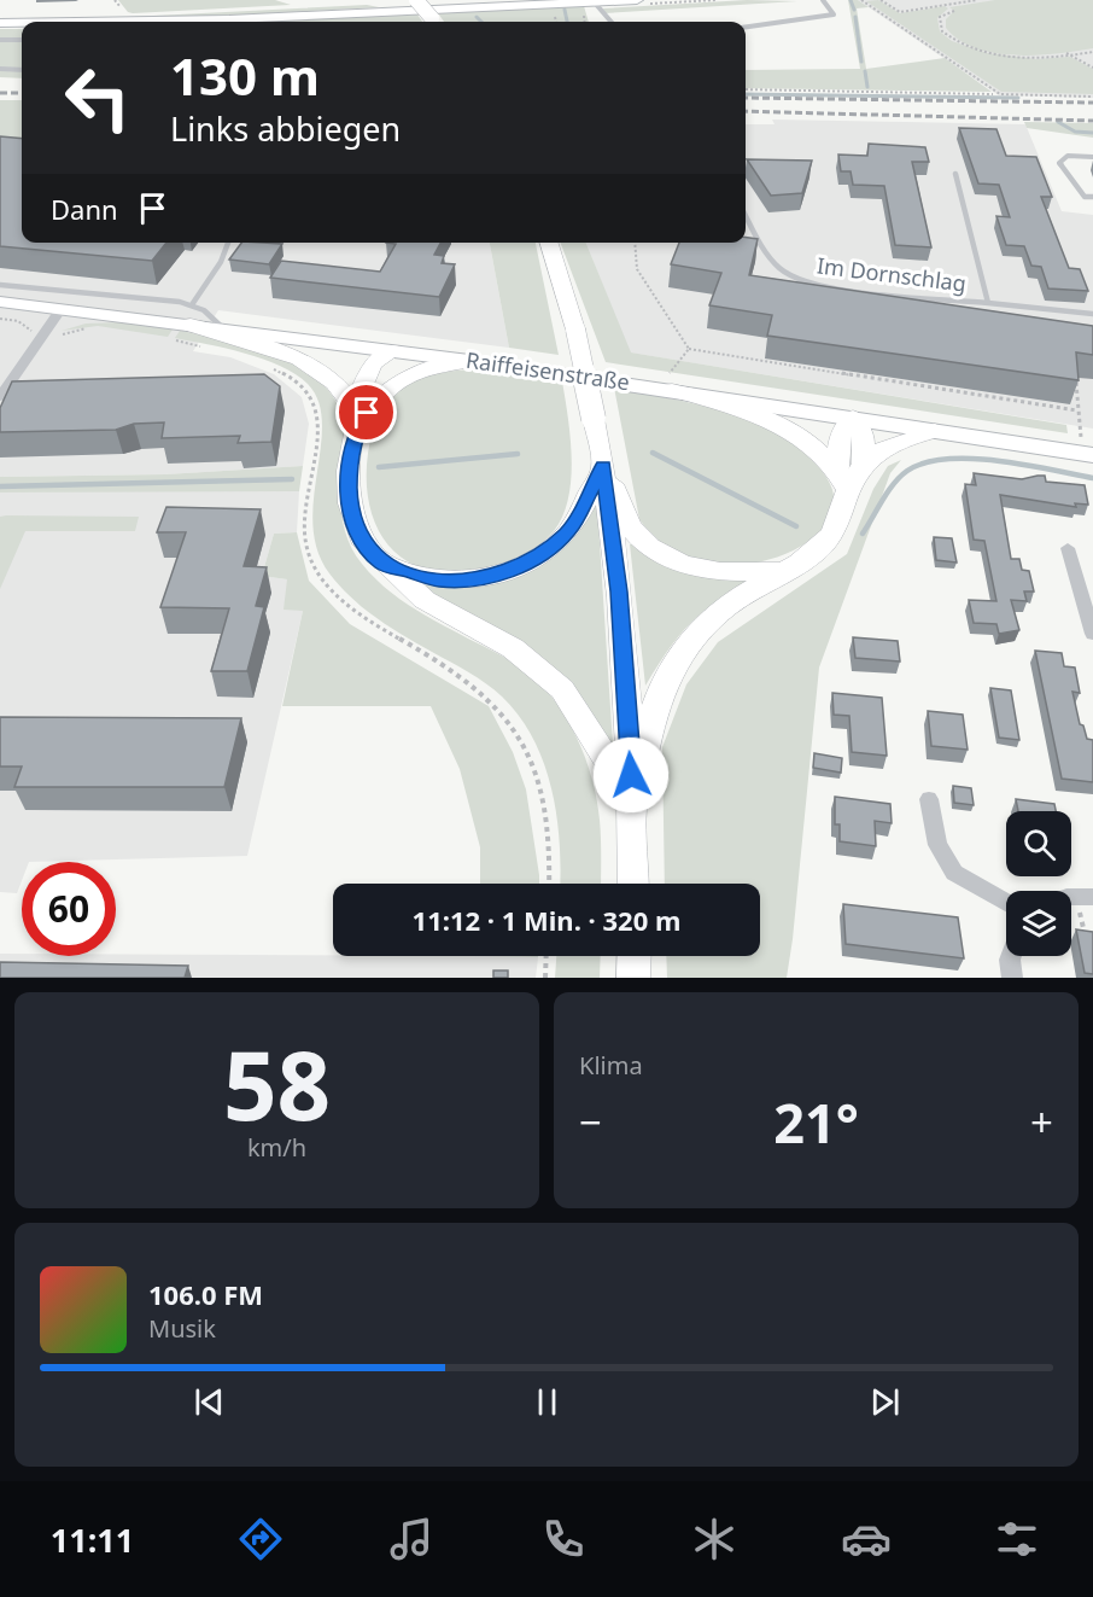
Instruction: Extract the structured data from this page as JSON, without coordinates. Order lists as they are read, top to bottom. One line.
{"streets":{"street":["Raiffeisenstraße"],"lane":["Im Dornschlag"]},"page":{"turn":["130 m","Links abbiegen"],"then":"Dann","limit":"60","trip":"11:12 · 1 Min. · 320 m","tile":[["58","km/h"],"Klima"],"heat":["−","21°","+"],"song":["106.0 FM","Musik"],"tabs":"11:11"}}
